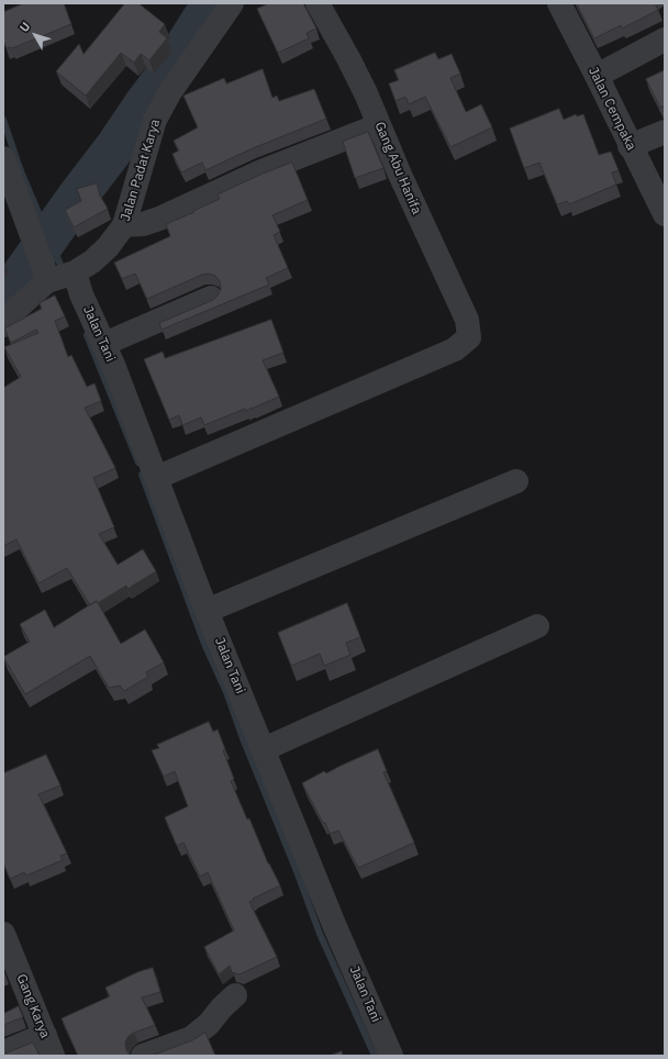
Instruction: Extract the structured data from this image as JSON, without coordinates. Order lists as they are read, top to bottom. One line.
{"streets":{"street":["Jalan Cempaka","Gang Abu Hanifa","Jalan Padat Karya","Jalan Tani","Gang Karya"]},"crossings":[["Gang Abu Hanifa","Jalan Tani"],["Jalan Padat Karya","Jalan Tani"]],"north":"top left"}
